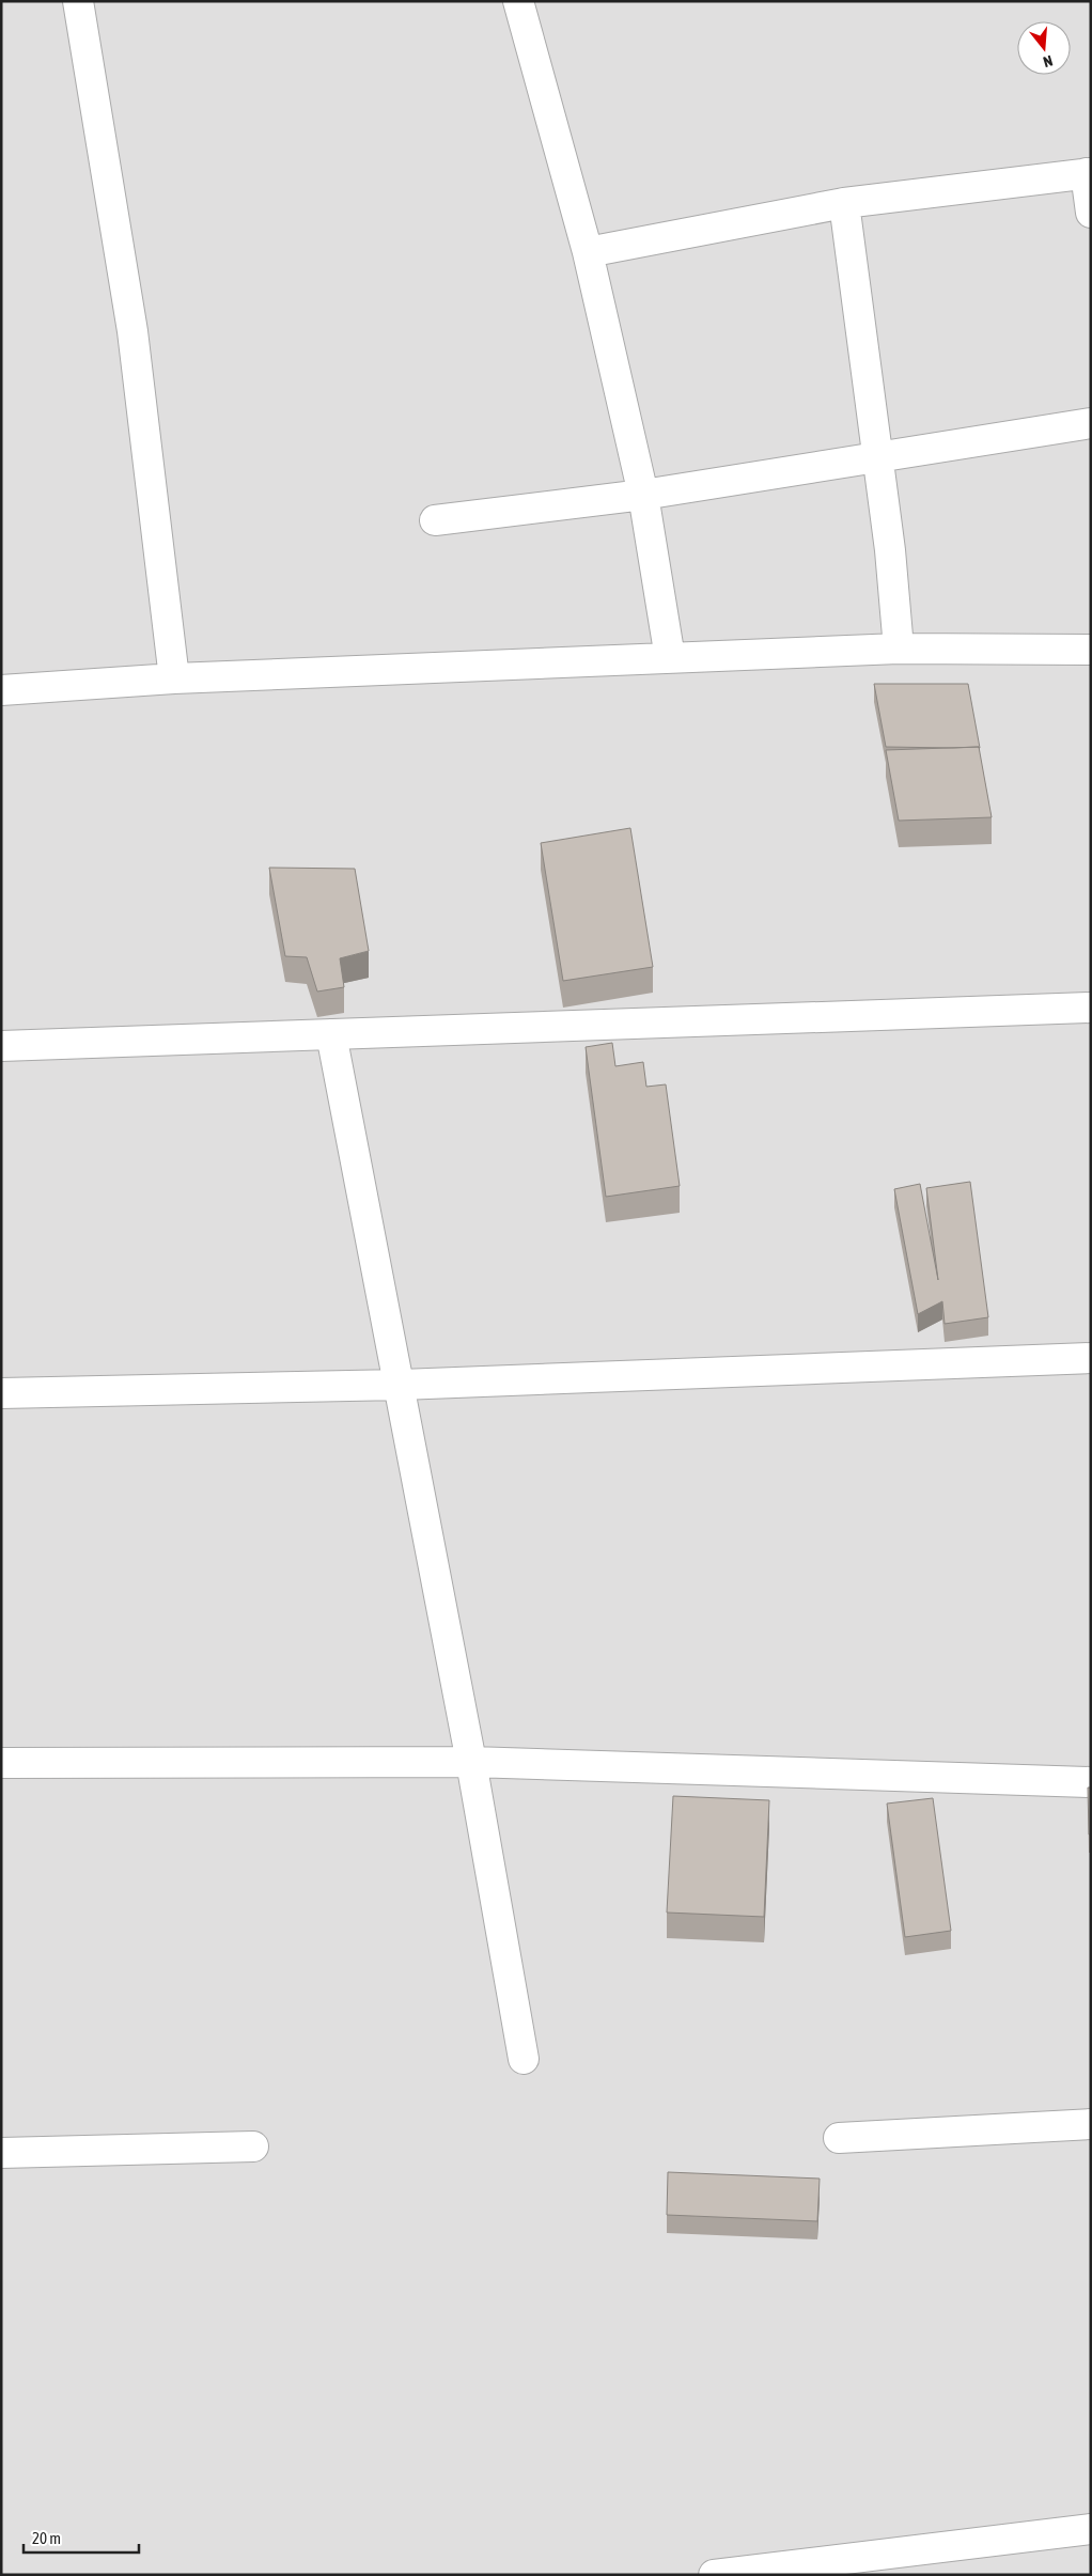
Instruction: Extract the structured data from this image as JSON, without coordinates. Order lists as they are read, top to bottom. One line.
{"scale_bar":"20 m","north":"bottom"}
